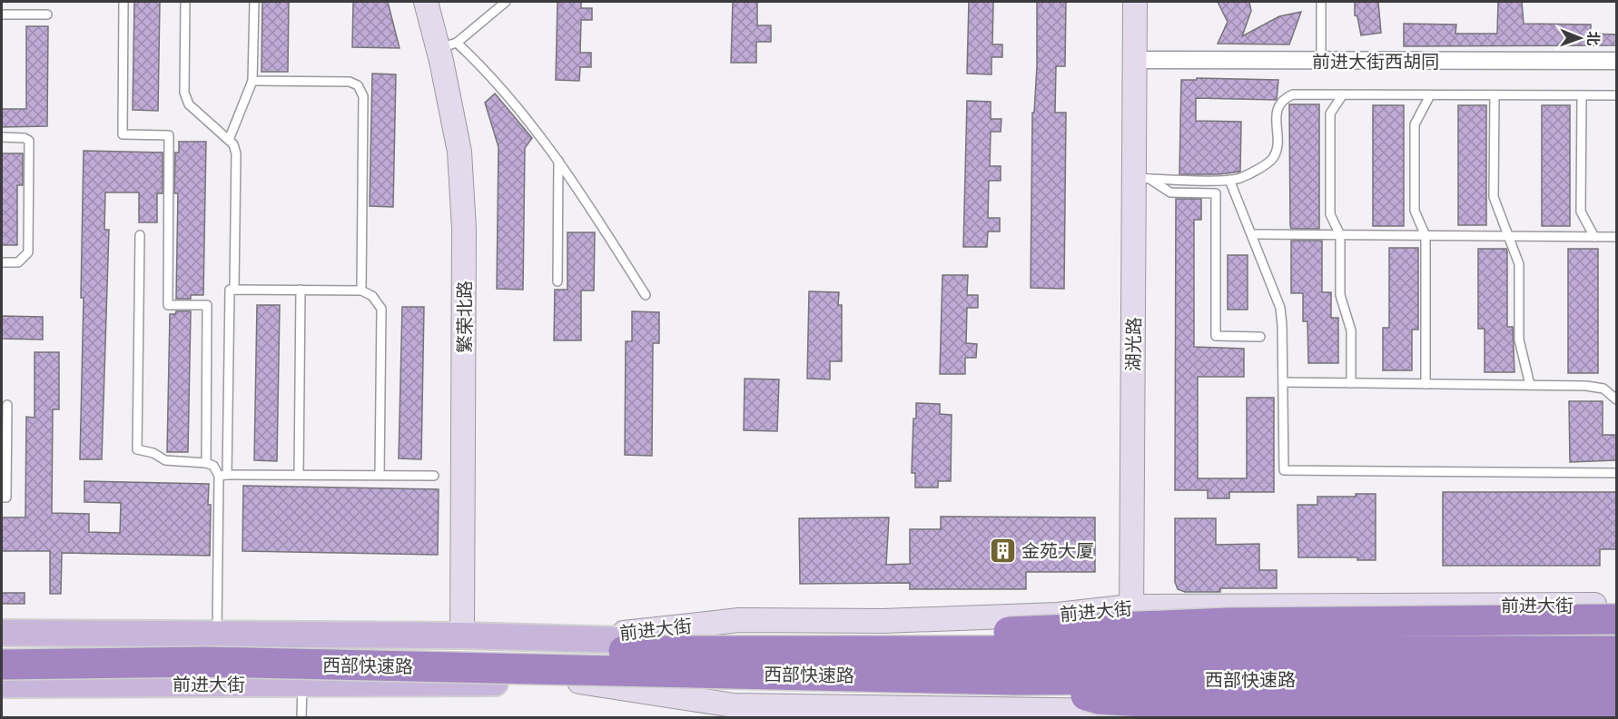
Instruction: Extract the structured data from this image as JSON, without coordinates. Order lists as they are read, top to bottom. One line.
{"streets":{"highway":["西部快速路"],"main road":["繁荣北路","湖光路","前进大街"],"street":["前进大街西胡同"]},"crossings":[["前进大街西胡同","湖光路"],["繁荣北路","前进大街"],["湖光路","前进大街"]],"places":{"building":["金苑大厦"]},"north":"right"}
